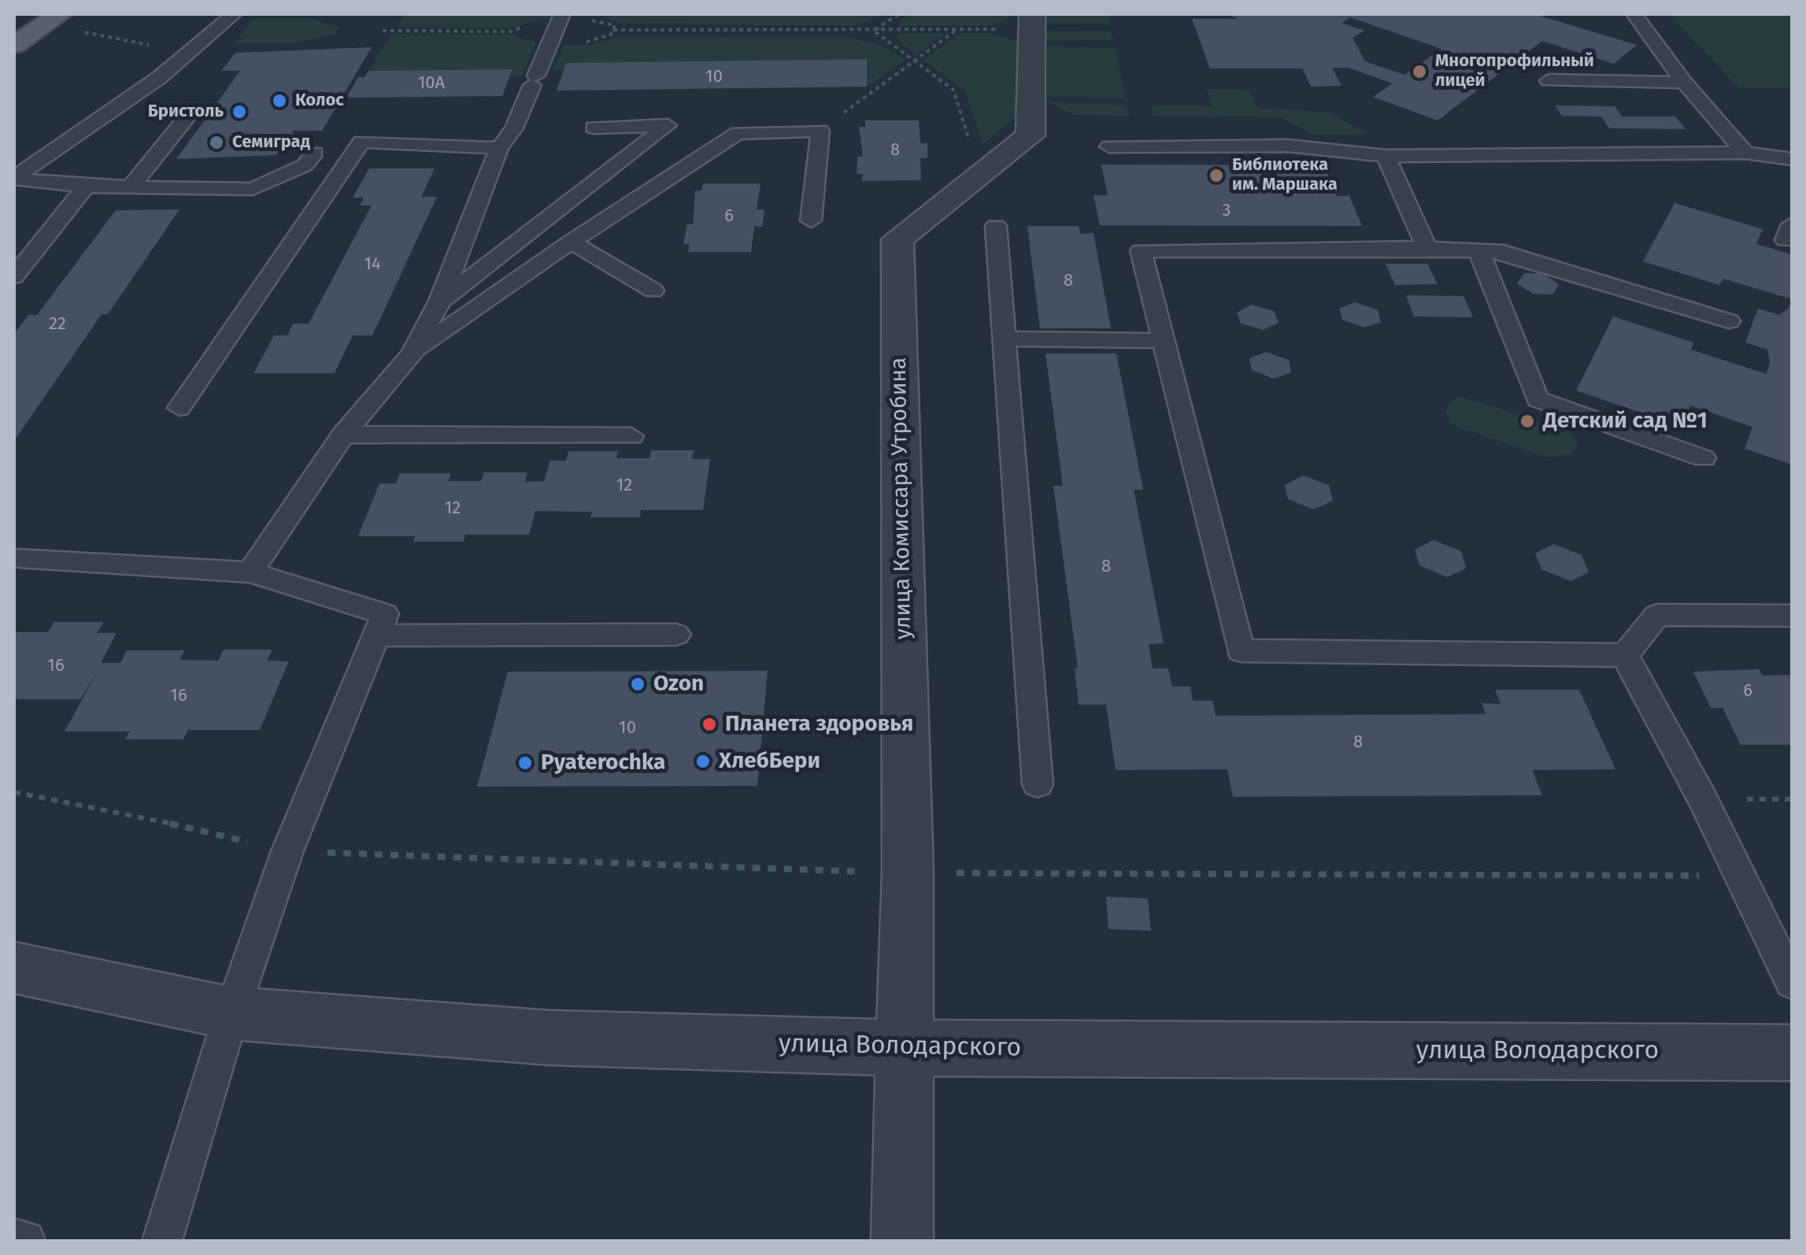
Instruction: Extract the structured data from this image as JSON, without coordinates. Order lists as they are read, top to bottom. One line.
{"streets":{"street":["улица Комиссара Утробина","улица Володарского"]},"crossings":[["улица Комиссара Утробина","улица Володарского"]],"places":["Многопрофильный лицей","Колос","Бристоль","Семиград","Библиотека им. Маршака","Детский сад №1","Ozon","Планета здоровья","ХлебБери","Pyaterochka"],"house_numbers":["10","10А","8","3","6","14","8","22","12","12","8","16","6","16","10","8"]}
